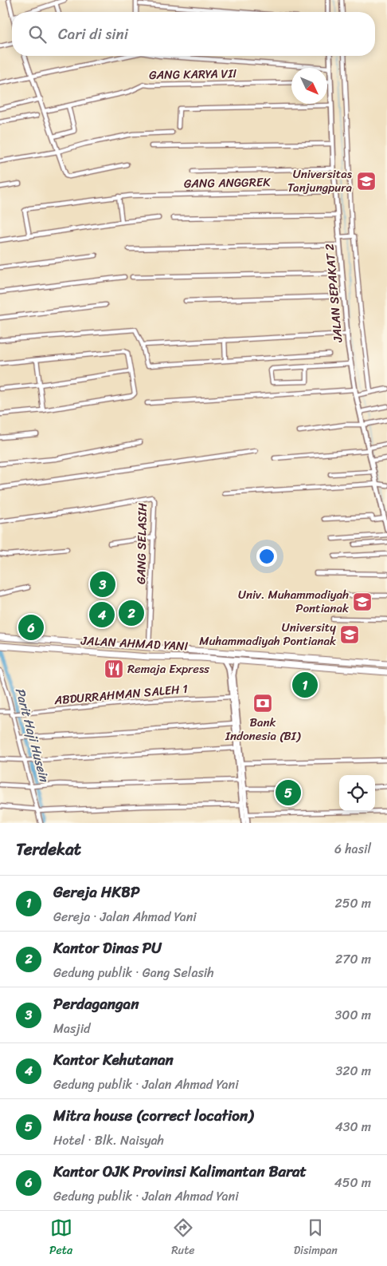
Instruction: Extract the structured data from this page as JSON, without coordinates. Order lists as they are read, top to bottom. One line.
{"streets":{"highway":["JALAN AHMAD YANI"],"street":["GANG KARYA VII","GANG ANGGREK","JALAN SEPAKAT 2","GANG SELASIH","ABDURRAHMAN SALEH 1"]},"crossings":[["GANG ANGGREK","JALAN SEPAKAT 2"],["GANG SELASIH","JALAN AHMAD YANI"]],"water":["Parit Haji Husein"],"places":{"school or university":["Universitas Tanjungpura","Univ. Muhammadiyah Pontianak","University Muhammadiyah Pontianak"],"restaurant":["Remaja Express"],"bank":["Bank Indonesia (BI)"]},"north":"bottom right","page":{"search":"Cari di sini","pins":["3","2","4","6","1","5"],"heading":["Terdekat","6 hasil"],"list":[{"mark":"1","name":"Gereja HKBP","note":"Gereja · Jalan Ahmad Yani","value":"250 m"},{"mark":"2","name":"Kantor Dinas PU","note":"Gedung publik · Gang Selasih","value":"270 m"},{"mark":"3","name":"Perdagangan","note":"Masjid","value":"300 m"},{"mark":"4","name":"Kantor Kehutanan","note":"Gedung publik · Jalan Ahmad Yani","value":"320 m"},{"mark":"5","name":"Mitra house (correct location)","note":"Hotel · Blk. Naisyah","value":"430 m"},{"mark":"6","name":"Kantor OJK Provinsi Kalimantan Barat","note":"Gedung publik · Jalan Ahmad Yani","value":"450 m"}],"nav":["Peta","Rute","Disimpan"]}}
